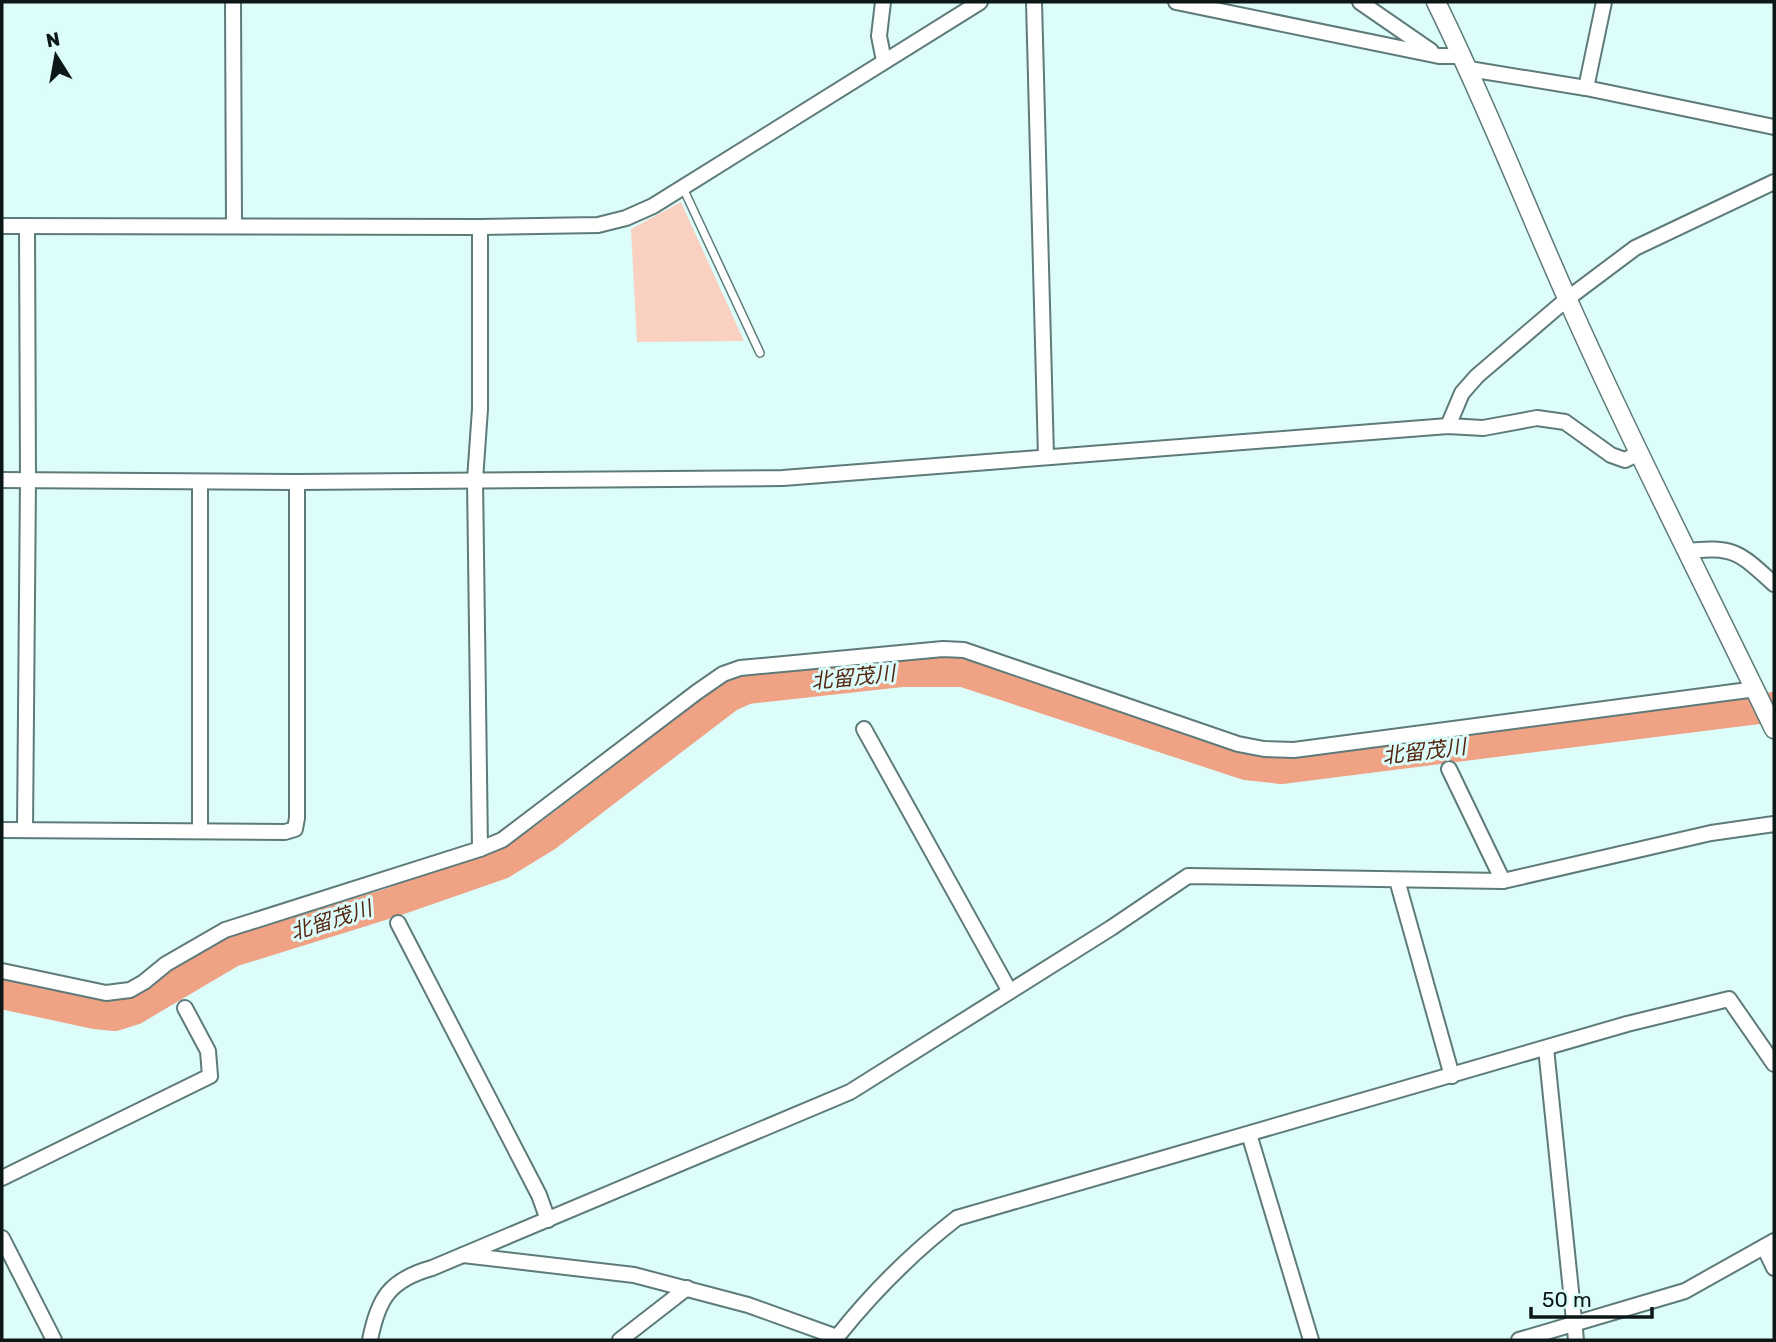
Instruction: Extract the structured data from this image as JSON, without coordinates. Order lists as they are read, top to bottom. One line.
{"water":["北留茂川"],"scale_bar":"50 m","north":"top"}
